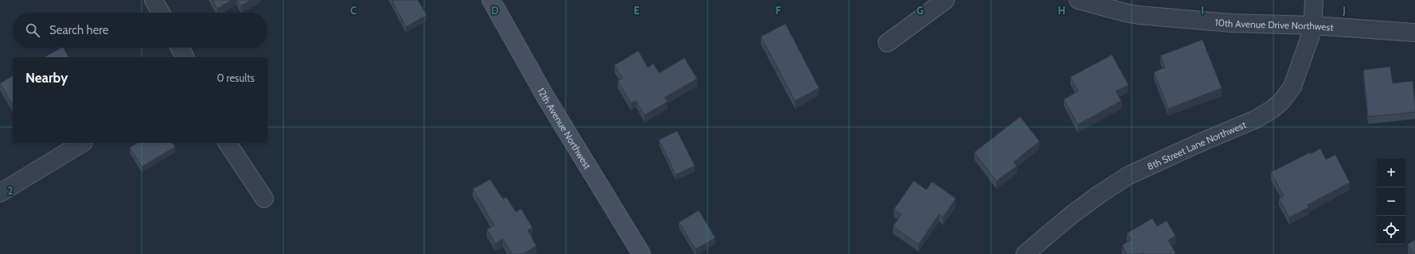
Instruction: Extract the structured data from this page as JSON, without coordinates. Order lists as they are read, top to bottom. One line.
{"streets":{"main road":["12th Avenue Northwest"],"street":["10th Avenue Drive Northwest","8th Street Lane Northwest"]},"crossings":[["10th Avenue Drive Northwest","8th Street Lane Northwest"]],"page":{"search":"Search here","heading":["Nearby","0 results"],"map_buttons":["+","−"]},"grid":{"columns":["C","D","E","F","G","H","I","J"],"rows":["2"]}}
